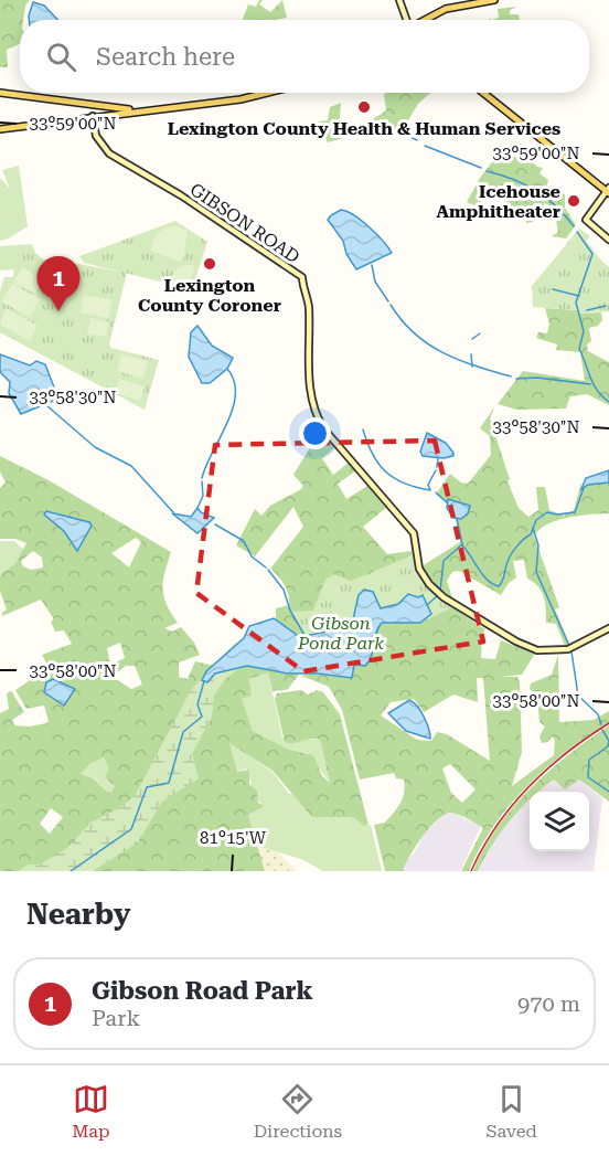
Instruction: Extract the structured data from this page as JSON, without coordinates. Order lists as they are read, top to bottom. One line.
{"streets":{"street":["GIBSON ROAD"]},"parks":["Gibson Pond Park"],"places":["Lexington County Health & Human Services","Icehouse Amphitheater","Lexington County Coroner"],"page":{"search":"Search here","pins":"1","heading":"Nearby","list":[{"mark":"1","name":"Gibson Road Park","note":"Park","value":"970 m"}],"nav":["Map","Directions","Saved"]},"coordinates":["33°59'00\"N","33°58'30\"N","33°58'00\"N","81°15'W"]}
